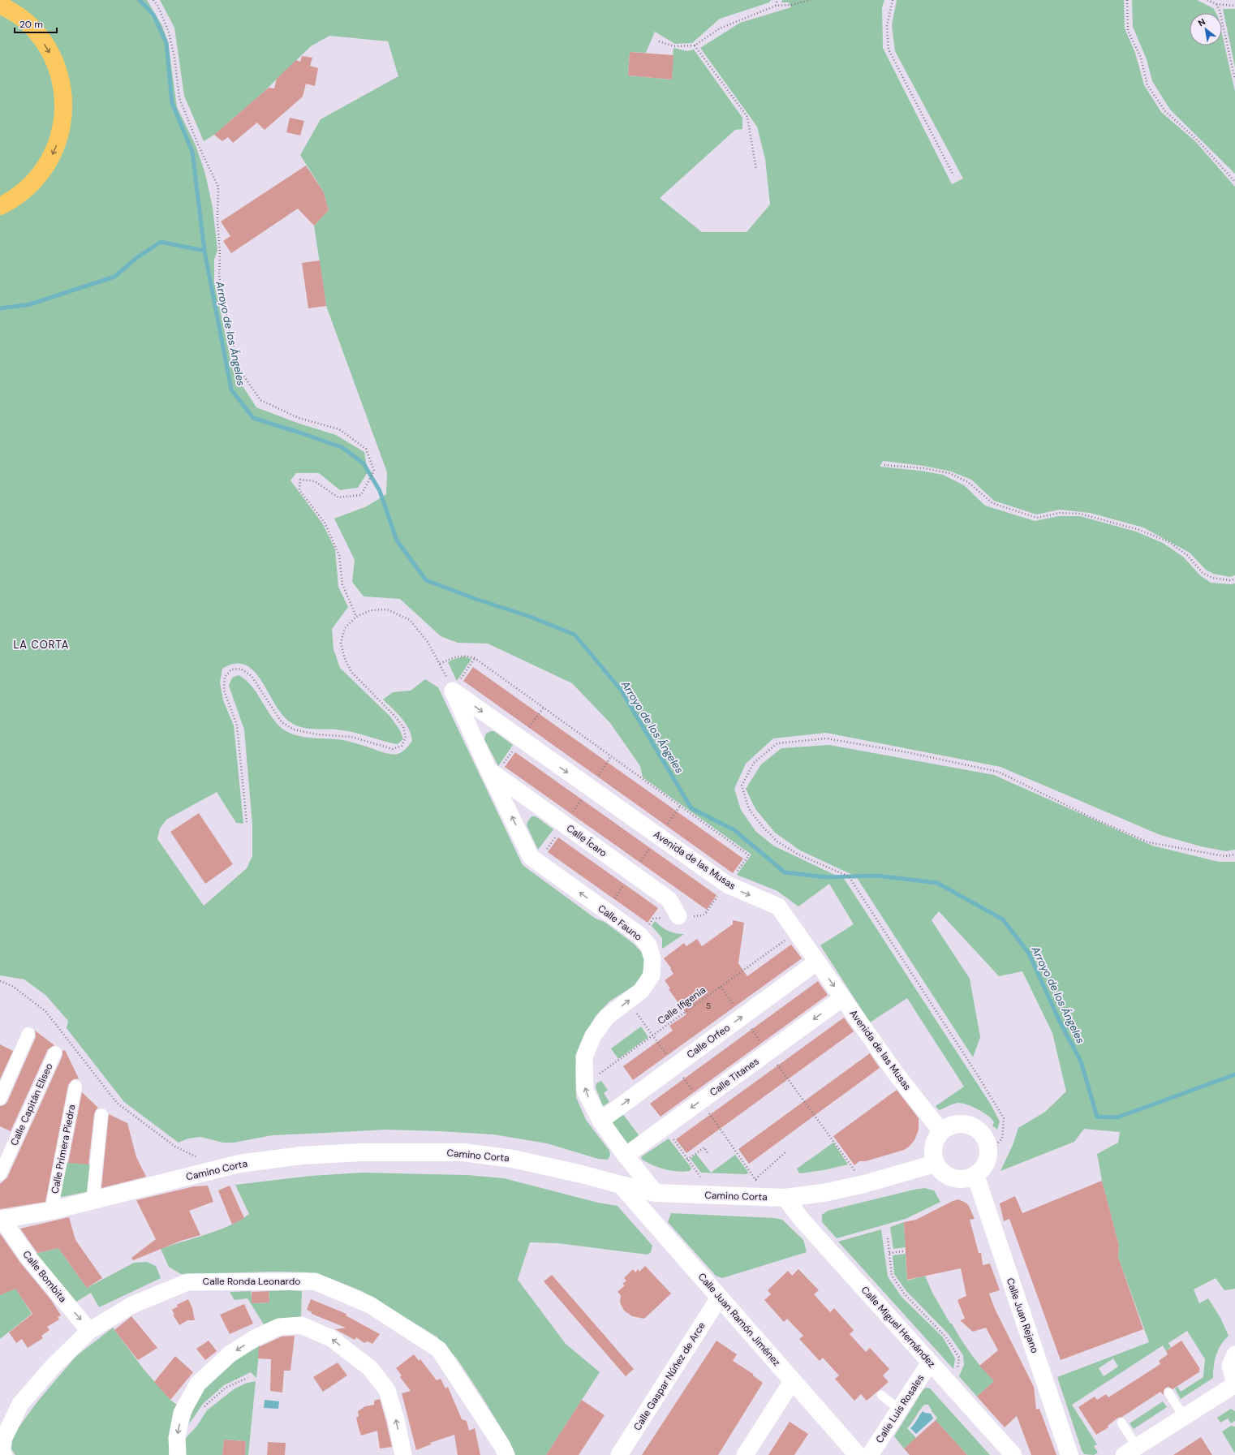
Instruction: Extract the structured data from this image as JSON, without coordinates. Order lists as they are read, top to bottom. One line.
{"streets":{"street":["Calle Ícaro","Avenida de las Musas","Calle Fauno","Calle Orfeo","Calle Titanes","Calle Capitán Eliseo","Calle Primera Piedra","Camino Corta","Calle Bombita","Calle Ronda Leonardo","Calle Juan Rejano","Calle Juan Ramón Jiménez","Calle Miguel Hernández","Calle Gaspar Núñez de Arce","Calle Luis Rosales"],"path":["Calle Ifigenia"]},"crossings":[["Calle Ícaro","Calle Fauno"],["Avenida de las Musas","Calle Fauno"],["Avenida de las Musas","Calle Orfeo"],["Avenida de las Musas","Calle Titanes"],["Avenida de las Musas","Camino Corta"],["Avenida de las Musas","Calle Juan Rejano"],["Calle Fauno","Calle Ifigenia"],["Calle Fauno","Calle Orfeo"],["Calle Fauno","Calle Titanes"],["Calle Fauno","Camino Corta"],["Calle Primera Piedra","Camino Corta"],["Camino Corta","Calle Bombita"],["Camino Corta","Calle Juan Rejano"],["Camino Corta","Calle Juan Ramón Jiménez"],["Camino Corta","Calle Miguel Hernández"],["Calle Bombita","Calle Ronda Leonardo"],["Calle Juan Ramón Jiménez","Calle Gaspar Núñez de Arce"],["Calle Miguel Hernández","Calle Luis Rosales"]],"one_way":["Avenida de las Musas","Calle Fauno","Calle Orfeo","Calle Titanes","Calle Bombita"],"districts":["LA CORTA"],"water":["Arroyo de los Ángeles"],"house_numbers":["5"],"scale_bar":"20 m","north":"top left"}
